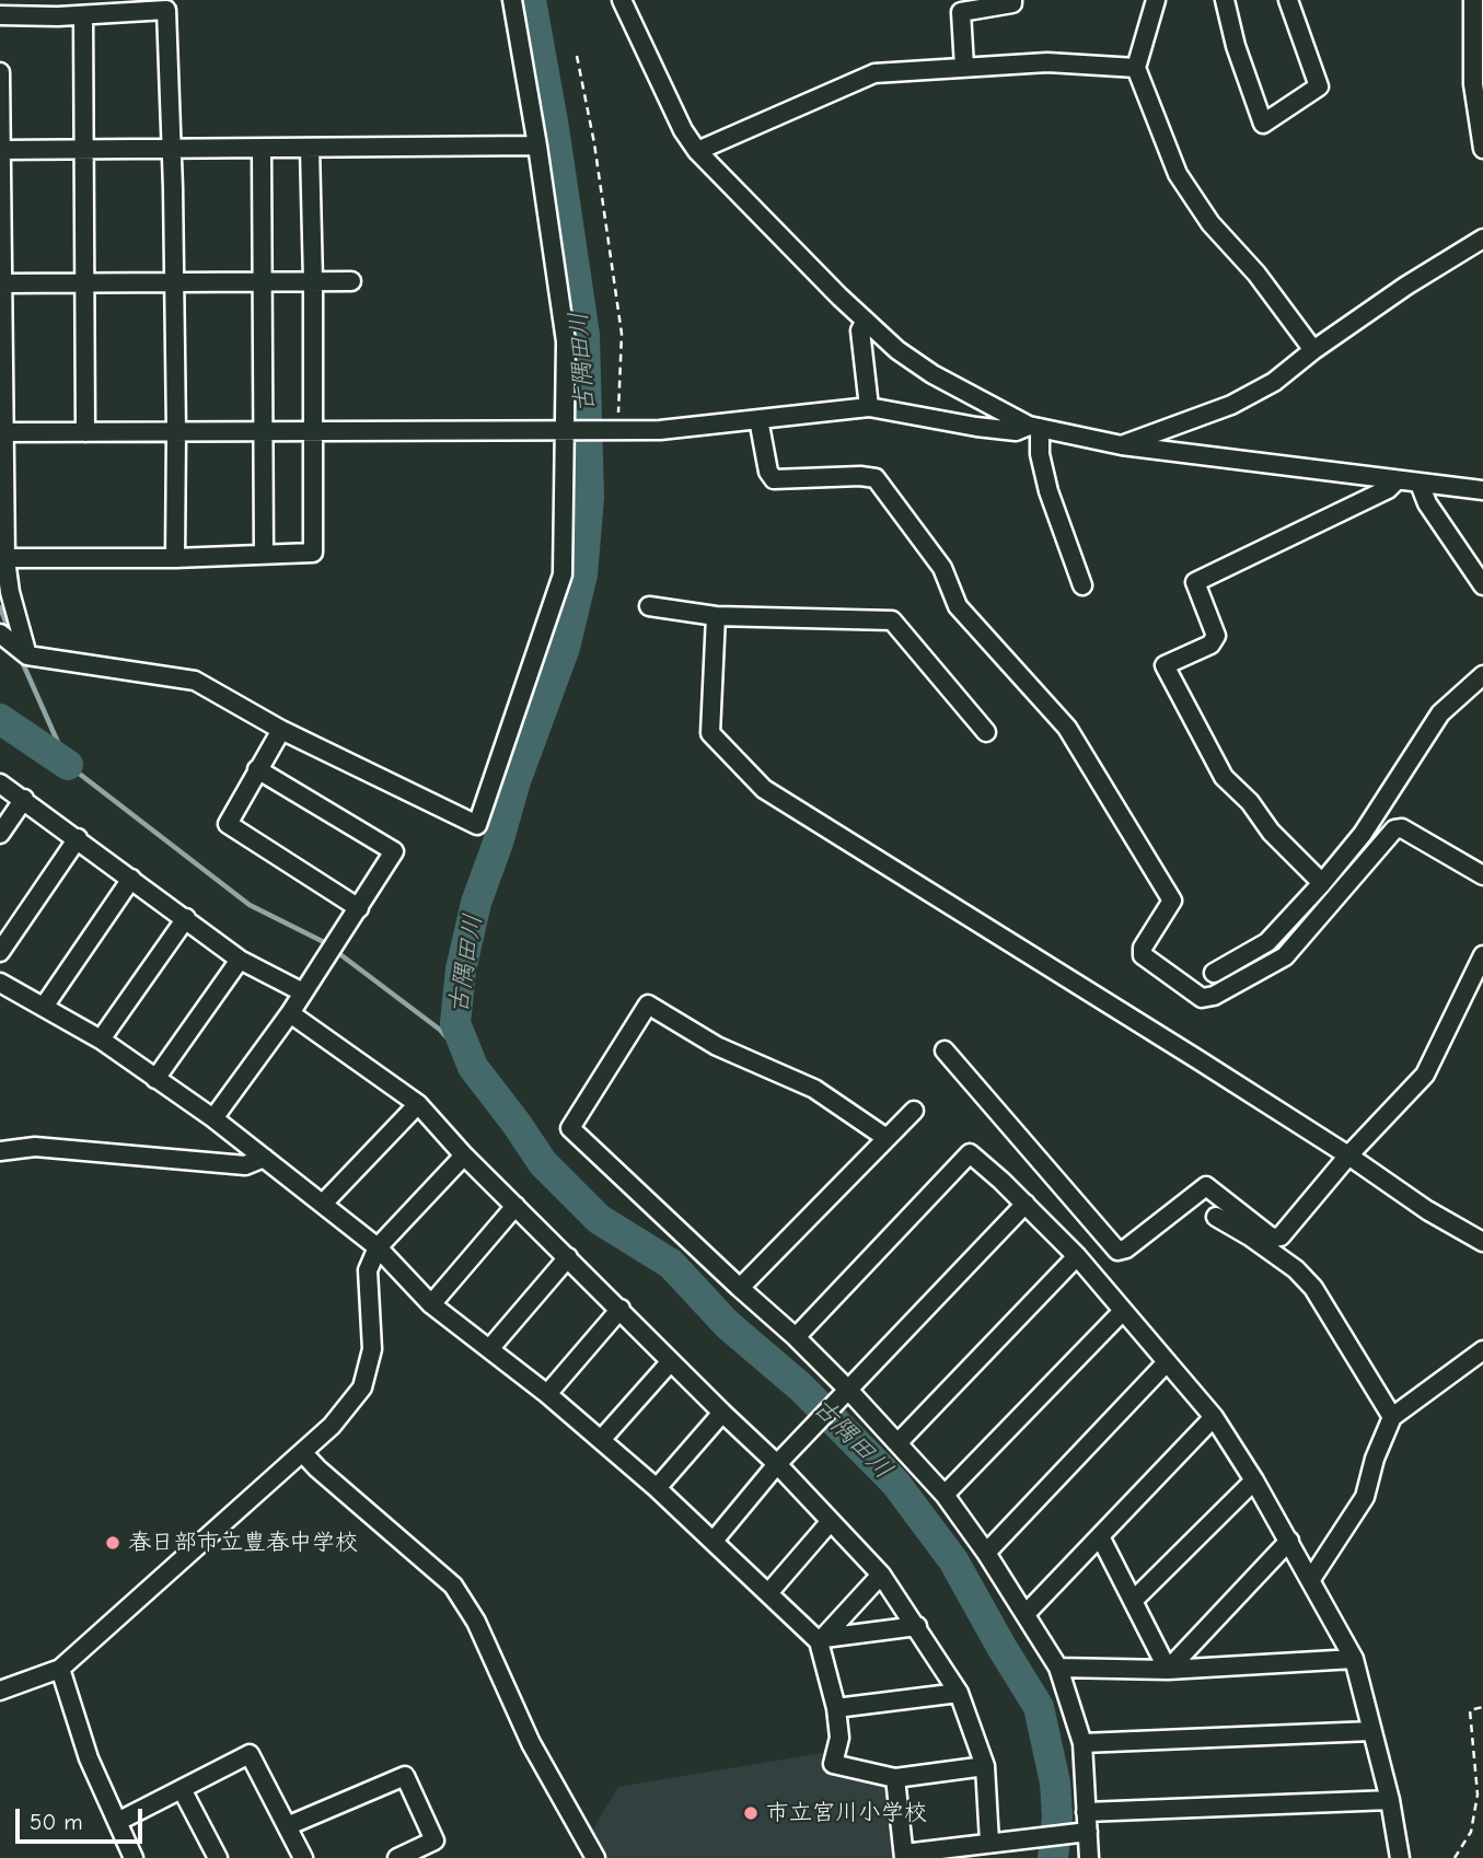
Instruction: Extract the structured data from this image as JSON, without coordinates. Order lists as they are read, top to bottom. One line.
{"water":["古隅田川"],"places":["春日部市立豊春中学校","市立宮川小学校"],"scale_bar":"50 m"}
